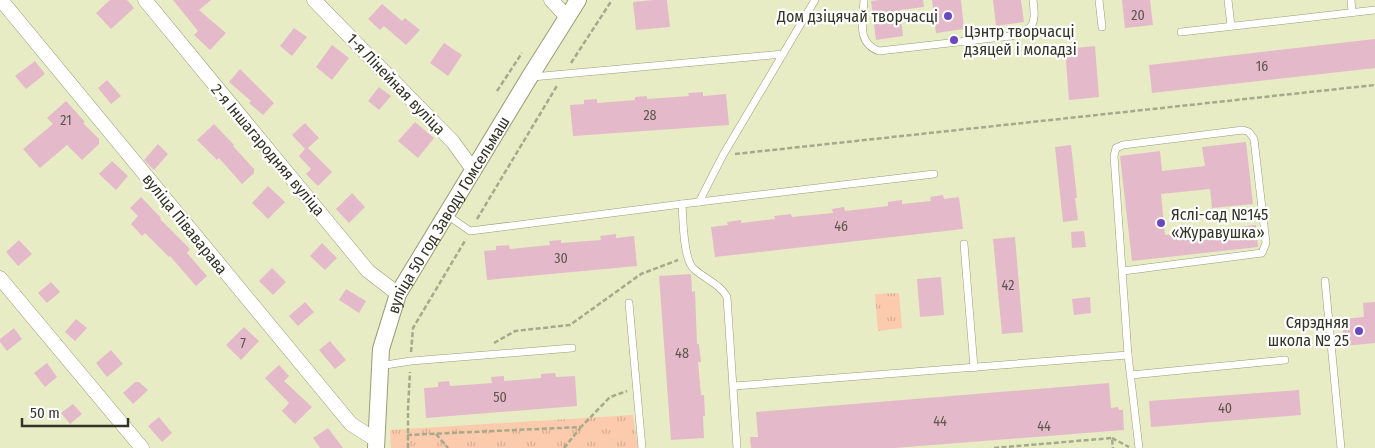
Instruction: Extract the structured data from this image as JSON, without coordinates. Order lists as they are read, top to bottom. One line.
{"streets":{"street":["1-я Лінейная вуліца","2-я Іншагародняя вуліца","вуліца 50 год Заводу Гомсельмаш","вуліца Піваварава"]},"crossings":[["1-я Лінейная вуліца","вуліца 50 год Заводу Гомсельмаш"],["2-я Іншагародняя вуліца","вуліца 50 год Заводу Гомсельмаш"],["вуліца 50 год Заводу Гомсельмаш","вуліца Піваварава"]],"places":["Дом дзіцячай творчасці","Цэнтр творчасці дзяцей і моладзі","Яслі-сад №145 «Журавушка»","Сярэдняя школа № 25"],"house_numbers":["20","16","28","21","46","30","42","7","48","50","40","44","44"],"scale_bar":"50 m"}
